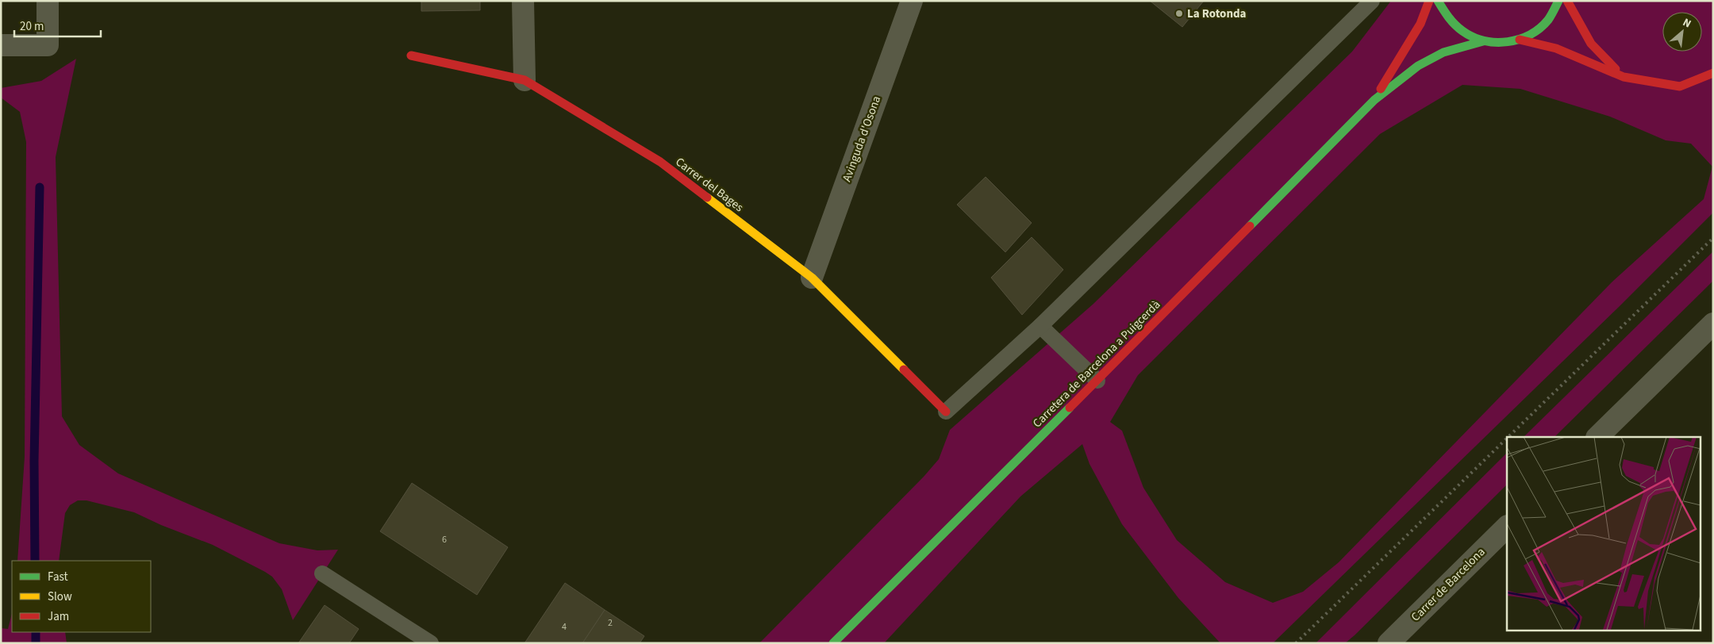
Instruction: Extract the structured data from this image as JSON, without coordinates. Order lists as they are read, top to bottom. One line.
{"streets":{"street":["Avinguda d'Osona","Carrer del Bages","Carretera de Barcelona a Puigcerdà","Carrer de Barcelona"]},"crossings":[["Avinguda d'Osona","Carrer del Bages"]],"places":["La Rotonda"],"house_numbers":["6","2","4"],"legend":["Fast","Slow","Jam"],"scale_bar":"20 m","north":"top right"}
